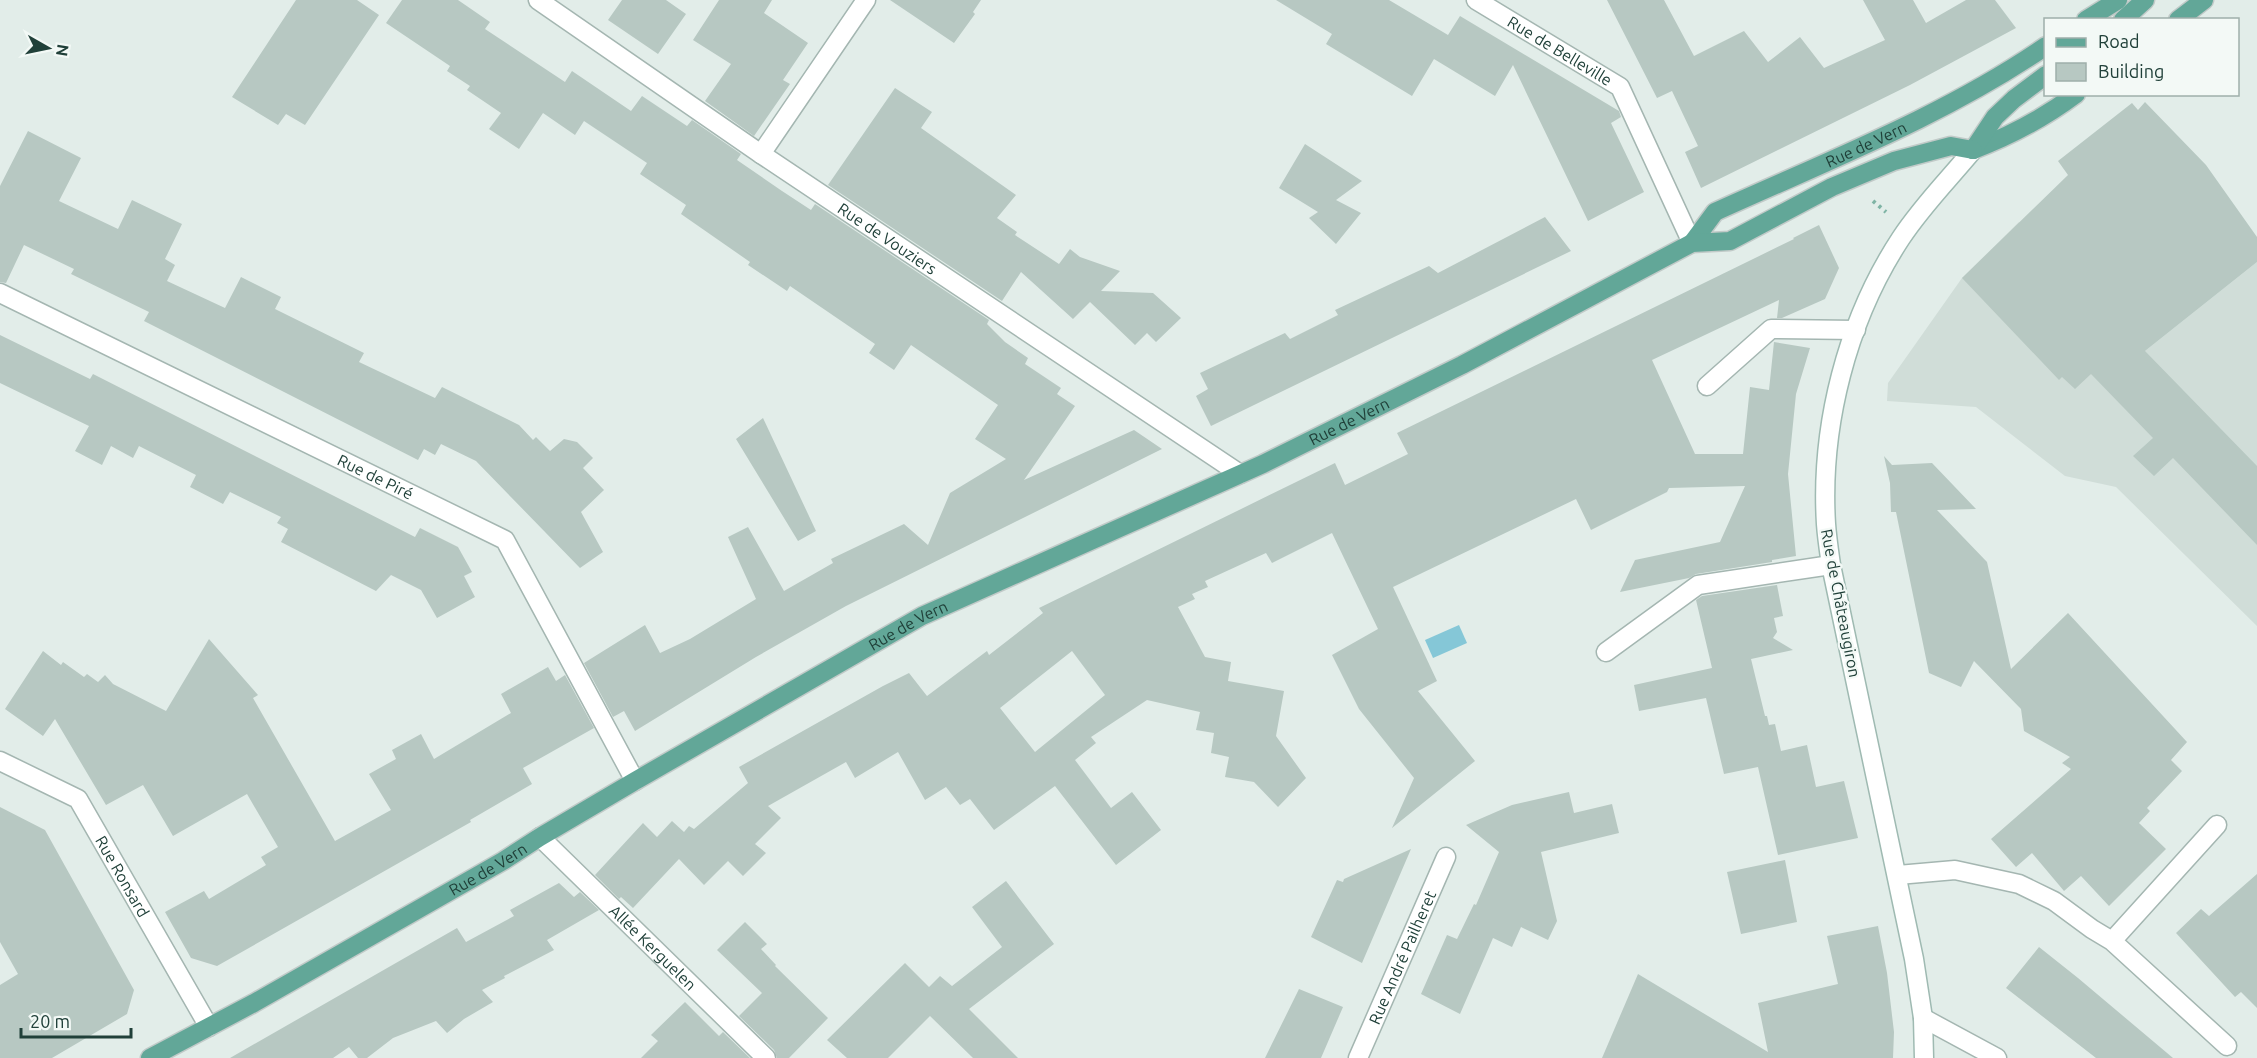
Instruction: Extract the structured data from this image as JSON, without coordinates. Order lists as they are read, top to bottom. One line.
{"streets":{"main road":["Rue de Vern"],"street":["Rue de Belleville","Rue de Vouziers","Rue de Piré","Rue de Châteaugiron","Rue Ronsard","Allée Kerguelen","Rue André Pailheret"]},"crossings":[["Rue de Belleville","Rue de Vern"],["Rue de Vern","Rue de Vouziers"],["Rue de Vern","Rue de Piré"],["Rue de Vern","Rue de Châteaugiron"],["Rue de Vern","Rue Ronsard"],["Rue de Vern","Allée Kerguelen"]],"legend":["Road","Building"],"scale_bar":"20 m","north":"right"}
